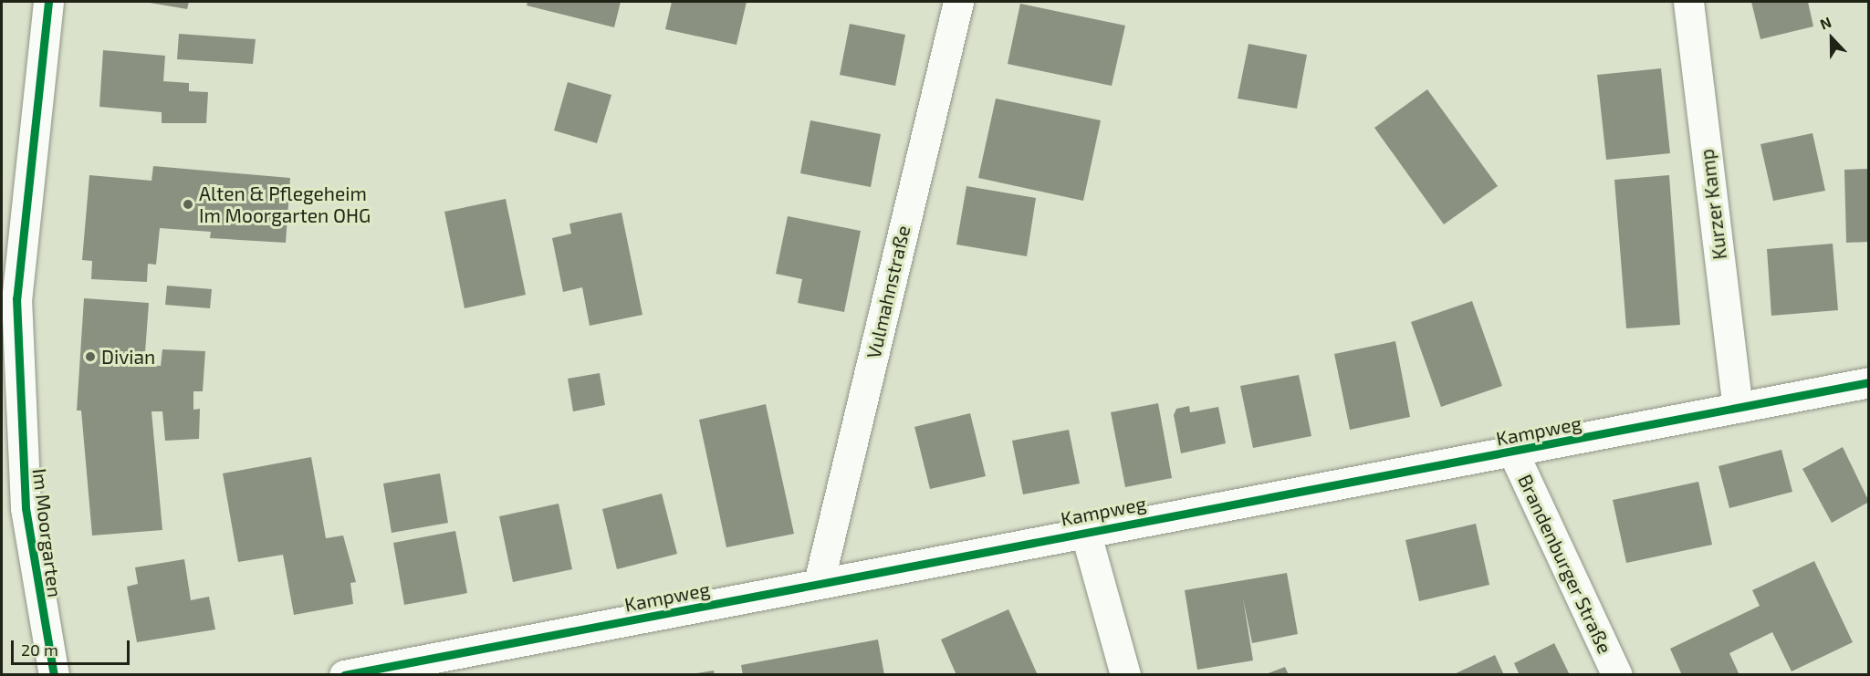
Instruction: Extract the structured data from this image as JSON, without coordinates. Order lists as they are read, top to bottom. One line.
{"streets":{"street":["Kurzer Kamp","Vulmahnstraße","Kampweg","Im Moorgarten","Brandenburger Straße"]},"crossings":[["Kurzer Kamp","Kampweg"],["Vulmahnstraße","Kampweg"],["Kampweg","Brandenburger Straße"]],"places":["Alten & Pflegeheim Im Moorgarten OHG","Divian"],"scale_bar":"20 m","north":"top"}
